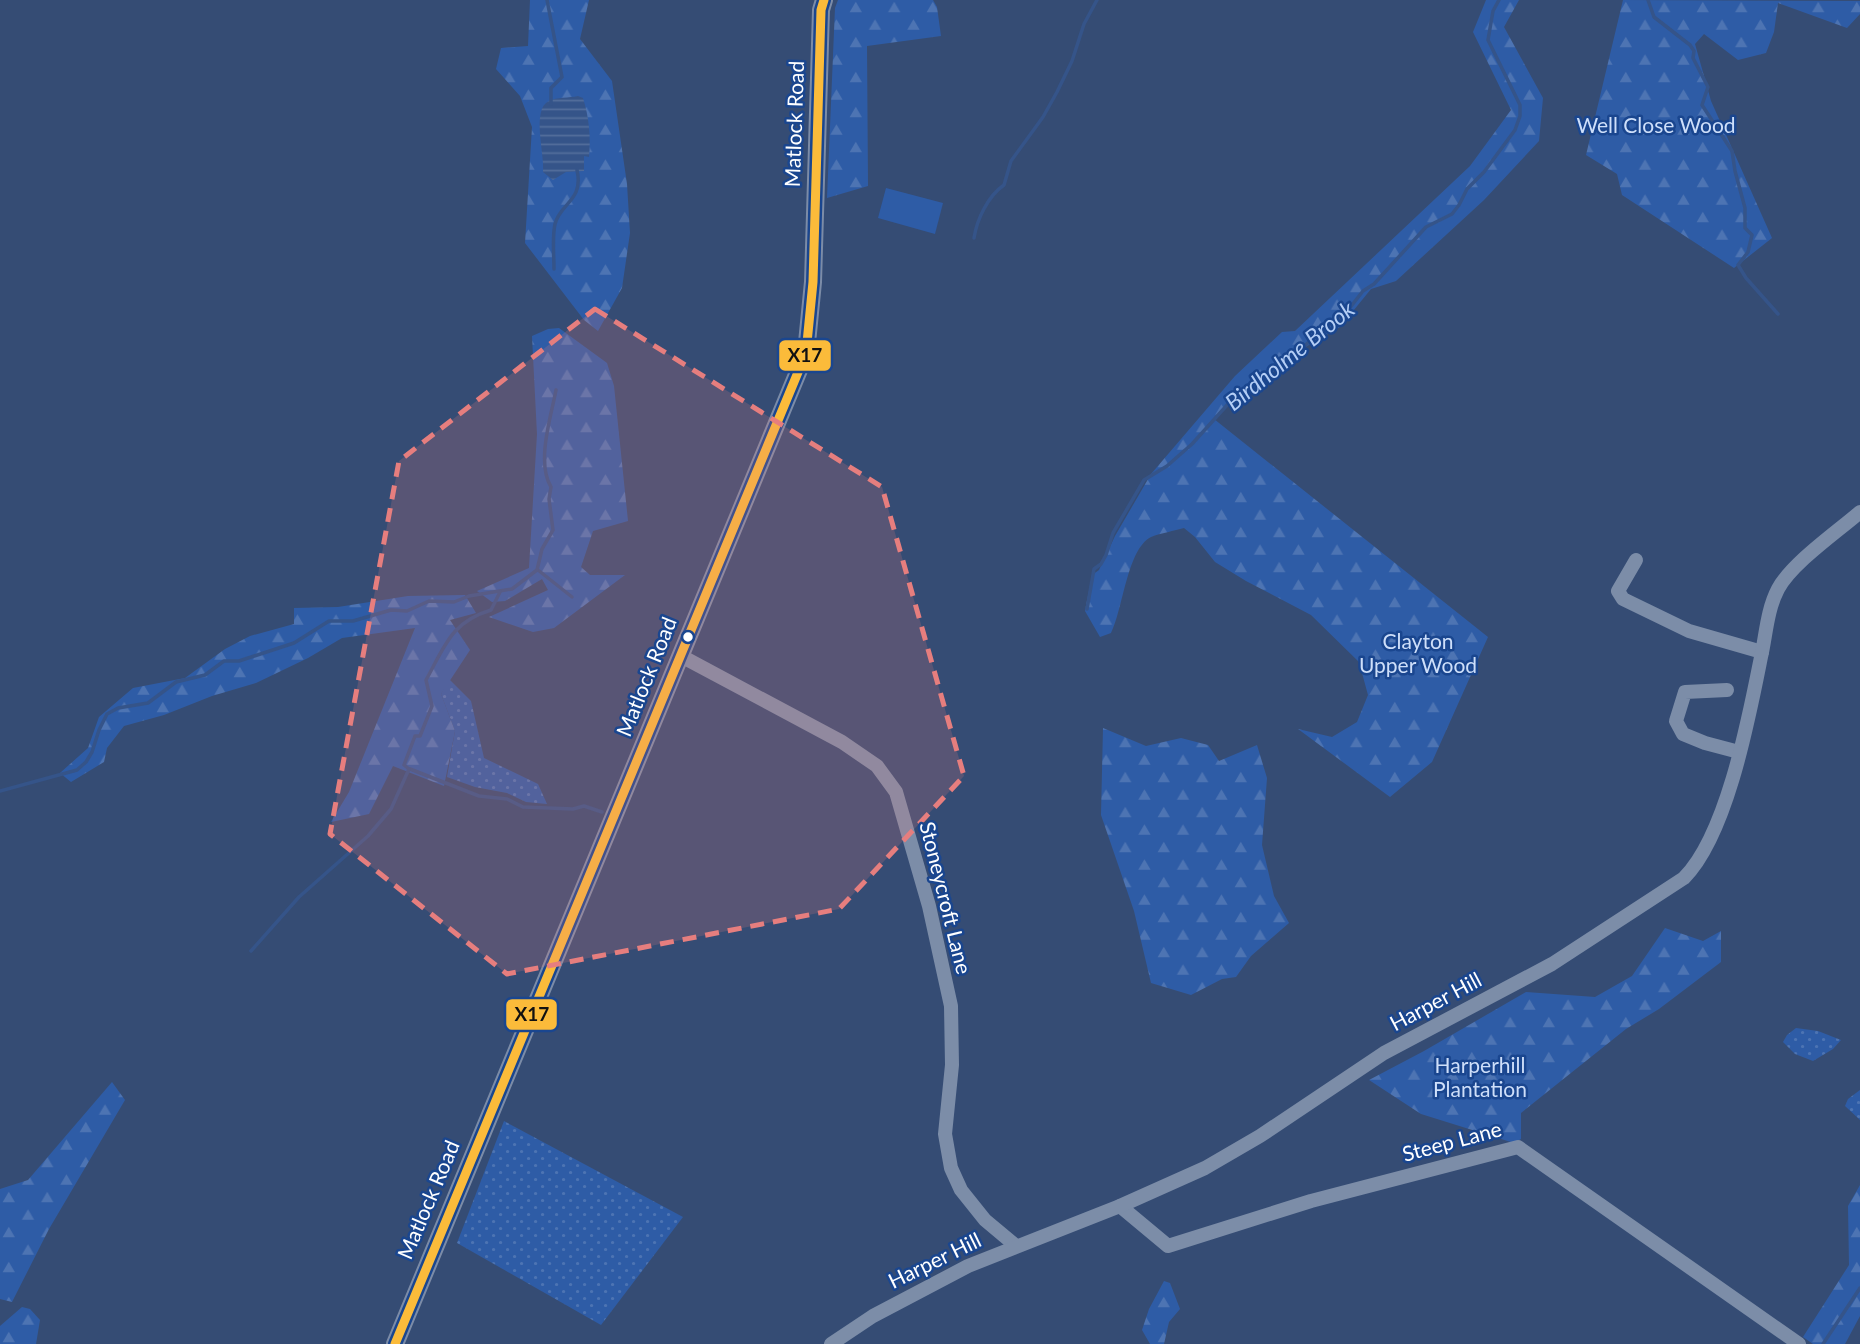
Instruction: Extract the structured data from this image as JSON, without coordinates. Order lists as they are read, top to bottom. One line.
{"streets":{"main road":["Matlock Road"],"street":["Stoneycroft Lane","Harper Hill","Steep Lane"]},"crossings":[["Matlock Road","Stoneycroft Lane"],["Stoneycroft Lane","Harper Hill"],["Harper Hill","Steep Lane"]],"water":["Birdholme Brook"],"parks":["Well Close Wood","Clayton Upper Wood","Harperhill Plantation"],"lines":["transit line X17"]}
